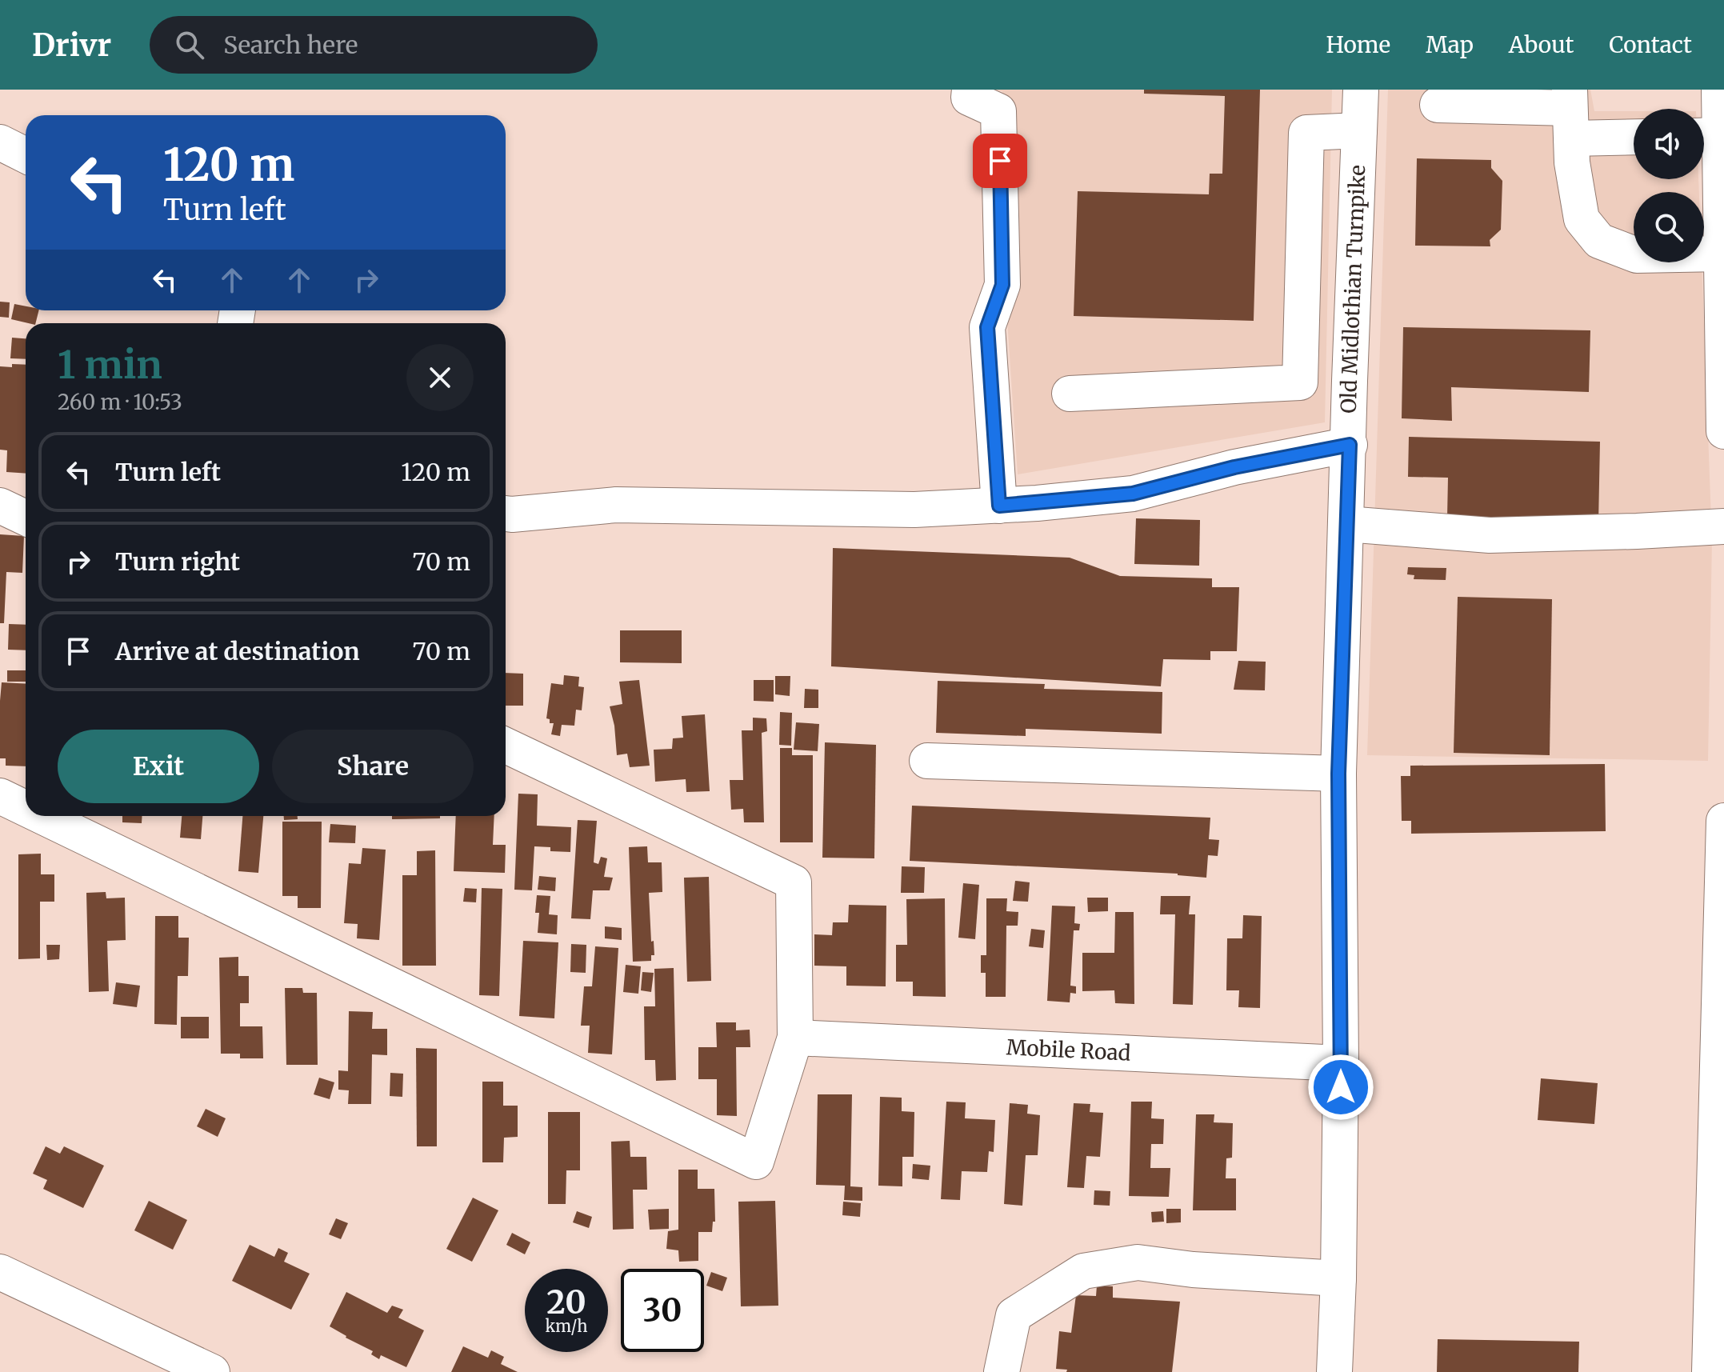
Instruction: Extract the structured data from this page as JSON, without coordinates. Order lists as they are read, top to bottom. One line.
{"streets":{"street":["Old Midlothian Turnpike","Mobile Road"]},"crossings":[["Old Midlothian Turnpike","Mobile Road"]],"page":{"header":"Drivr","search":"Search here","nav":["Home","Map","About","Contact"],"turn":["120 m","Turn left"],"heading":["1 min","260 m · 10:53"],"list":[{"name":"Turn left","value":"120 m"},{"name":"Turn right","value":"70 m"},{"name":"Arrive at destination","value":"70 m"}],"buttons":["Exit","Share"],"speed":"20 km/h","limit":"30"}}
